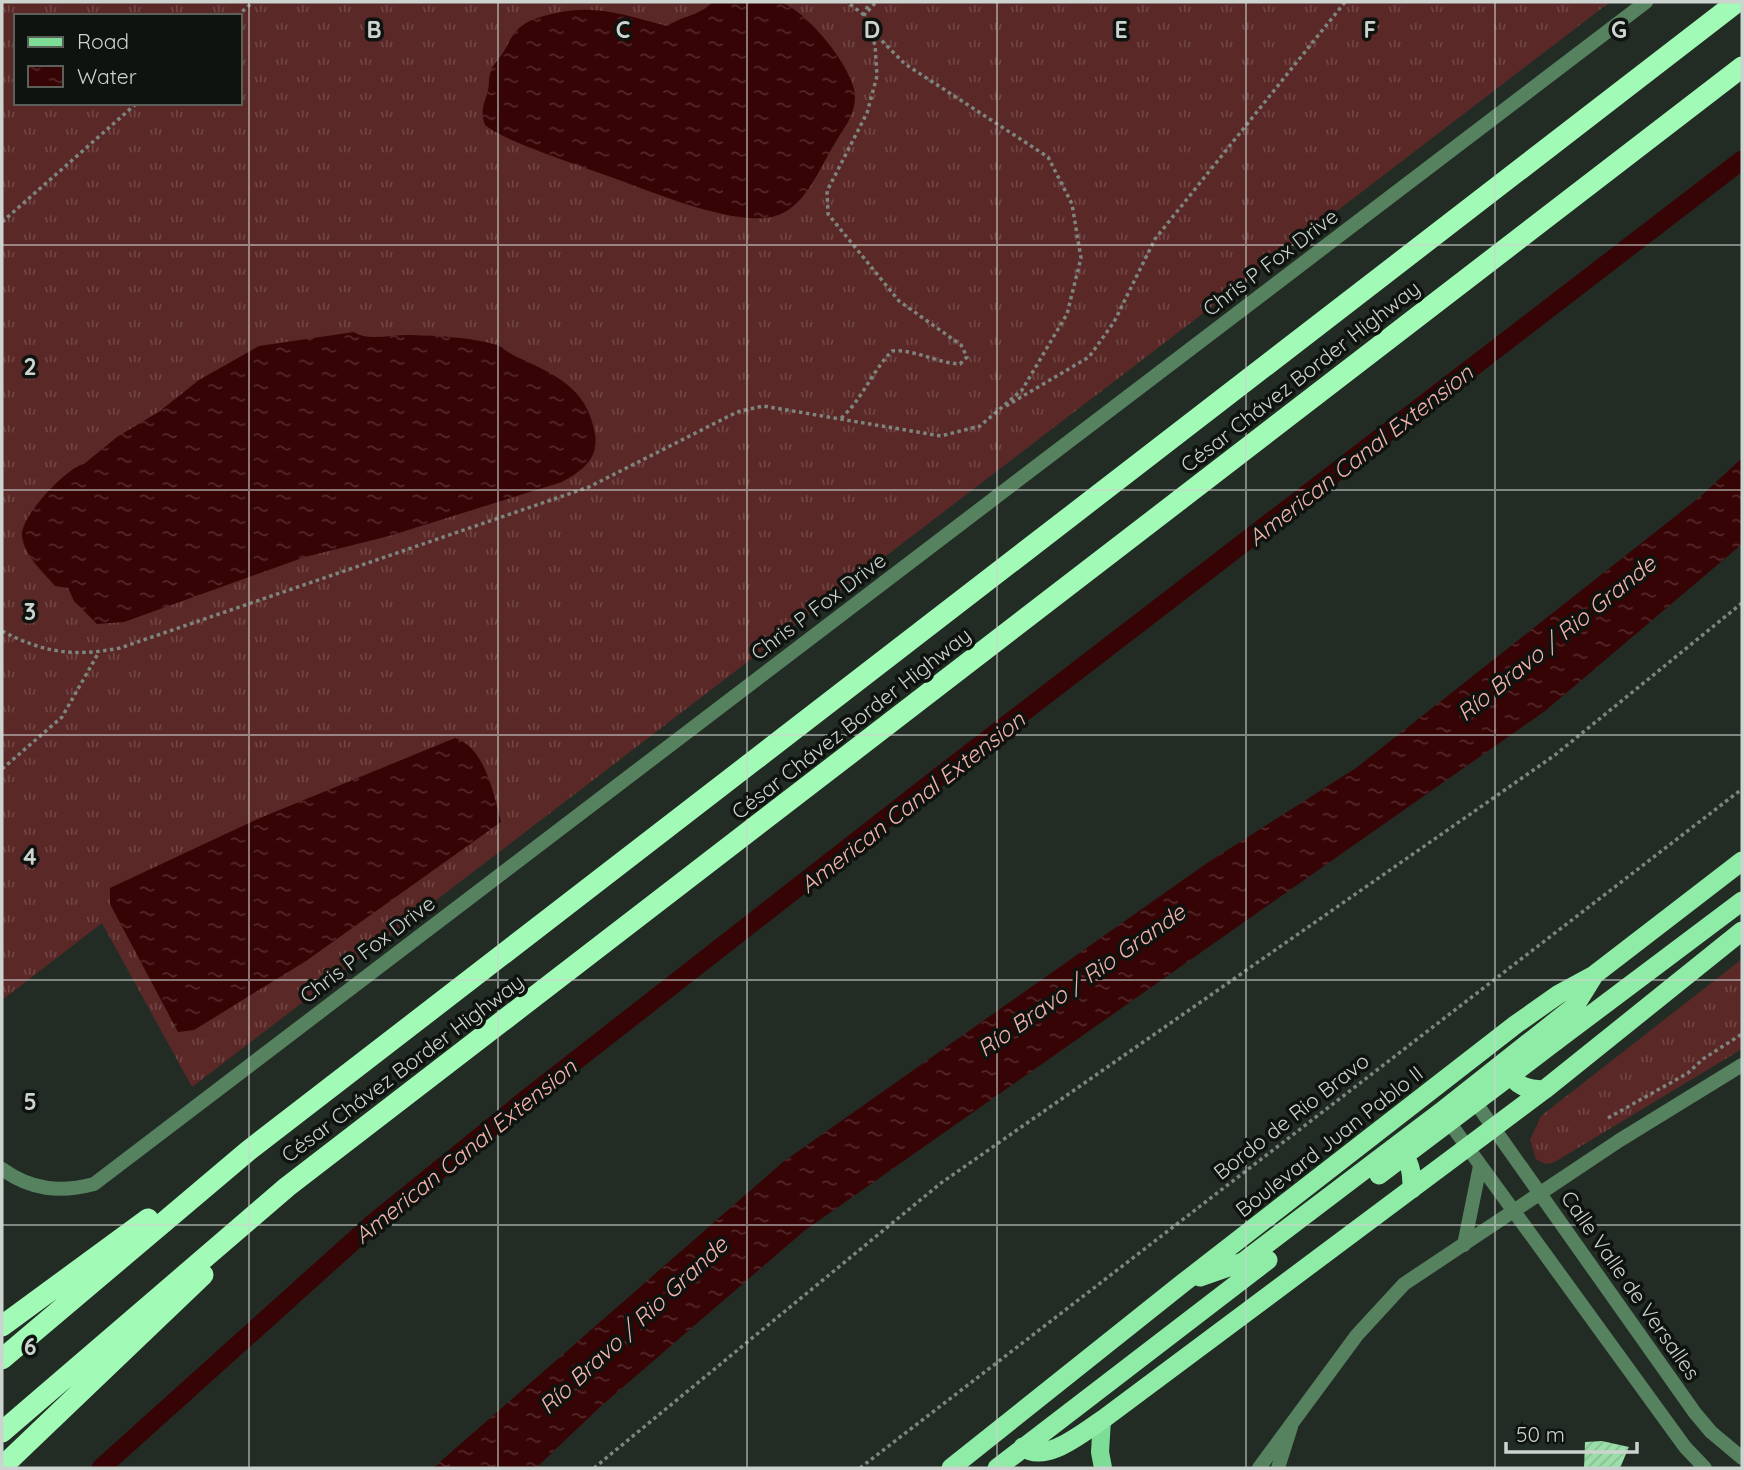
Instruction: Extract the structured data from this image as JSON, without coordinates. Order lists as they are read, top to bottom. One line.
{"streets":{"highway":["César Chávez Border Highway","Boulevard Juan Pablo II"],"street":["Chris P Fox Drive","Calle Valle de Versalles"],"path":["Bordo de Rio Bravo"]},"water":["American Canal Extension","Río Bravo / Rio Grande"],"legend":["Road","Water"],"scale_bar":"50 m","grid":{"columns":["B","C","D","E","F","G"],"rows":["2","3","4","5","6"]}}
